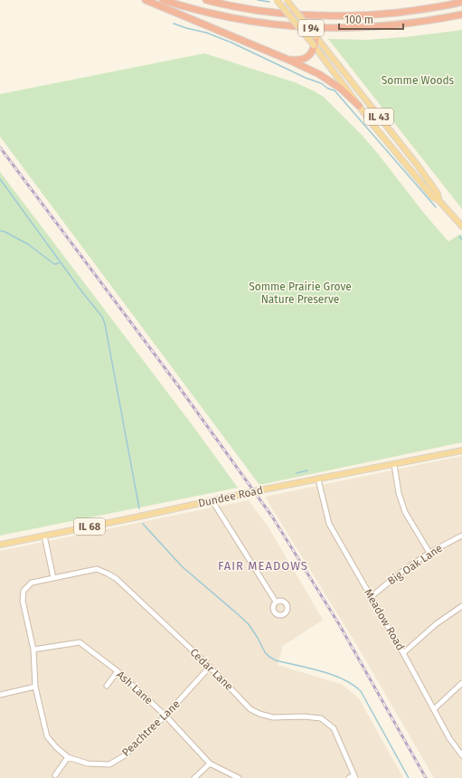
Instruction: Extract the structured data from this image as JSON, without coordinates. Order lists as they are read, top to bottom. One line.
{"streets":{"highway":["I 94"],"main road":["IL 43","Dundee Road","IL 68"],"street":["Big Oak Lane","Meadow Road","Cedar Lane","Ash Lane","Peachtree Lane"]},"crossings":[["Dundee Road","Meadow Road"],["Big Oak Lane","Meadow Road"],["Cedar Lane","Peachtree Lane"],["Ash Lane","Peachtree Lane"]],"districts":["FAIR MEADOWS"],"parks":["Somme Woods","Somme Prairie Grove Nature Preserve"],"scale_bar":"100 m"}
